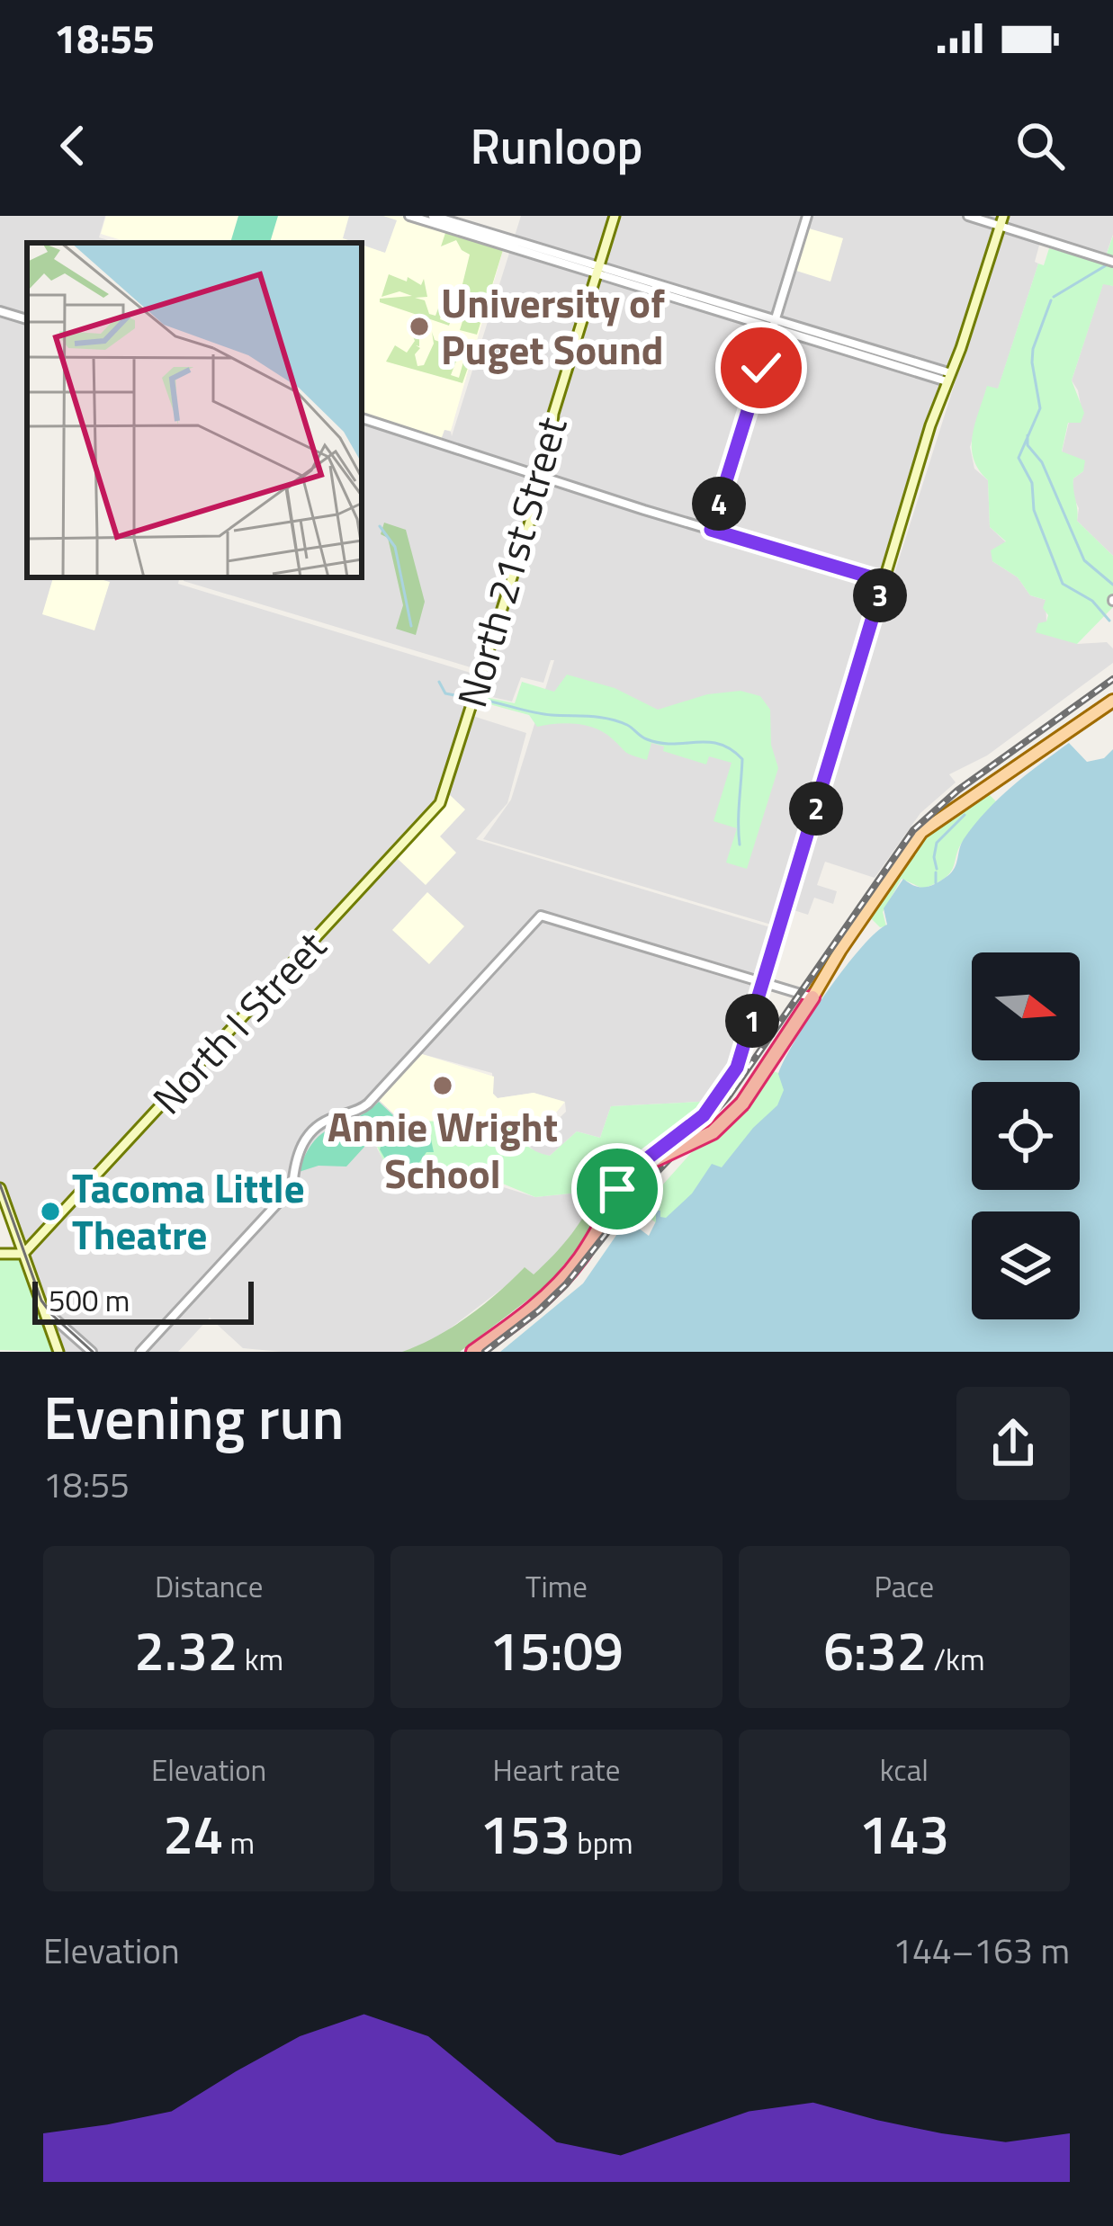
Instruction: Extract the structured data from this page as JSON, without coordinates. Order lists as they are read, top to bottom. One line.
{"streets":{"main road":["North 21st Street","North I Street"]},"crossings":[["North 21st Street","North I Street"]],"places":["University of Puget Sound","Annie Wright School","Tacoma Little Theatre"],"scale_bar":"500 m","north":"right","page":{"status":"18:55","header":"Runloop","pins":["4","3","2","1"],"scale":"500 m","heading":["Evening run","18:55"],"stats":[["Distance","2.32 km"],["Time","15:09"],["Pace","6:32 /km"],["Elevation","24 m"],["Heart rate","153 bpm"],["kcal","143"]],"chart":["Elevation","144–163 m"]}}
